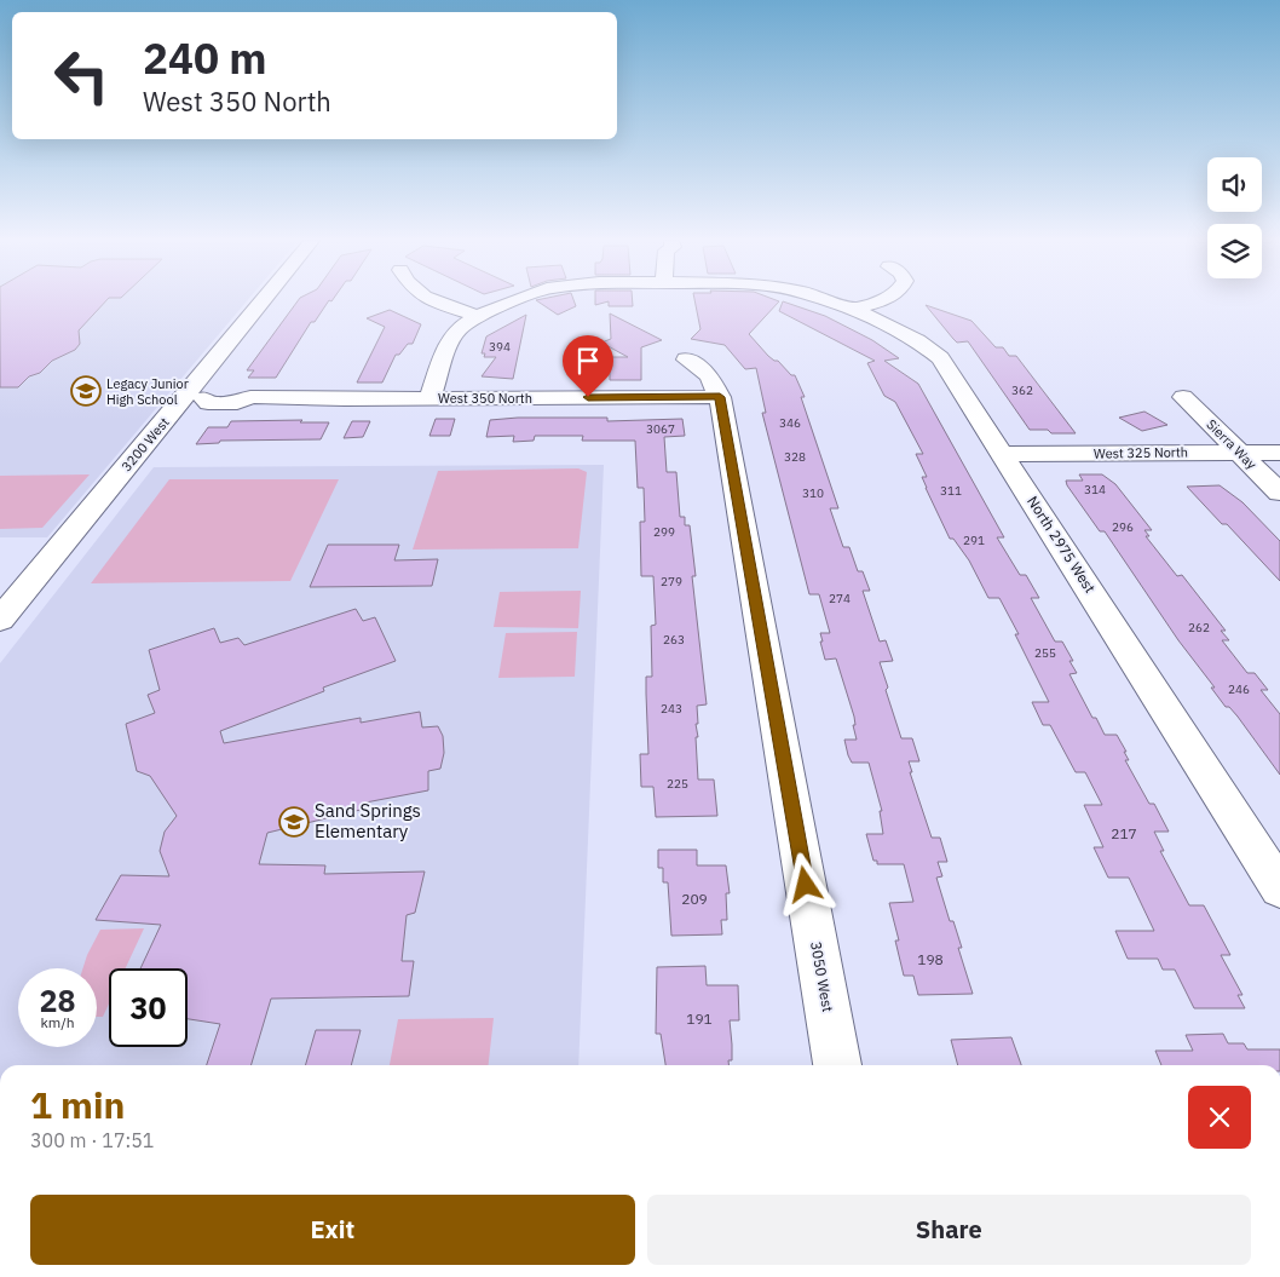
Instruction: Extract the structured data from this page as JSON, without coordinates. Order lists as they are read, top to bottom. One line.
{"streets":{"street":["West 350 North","3200 West","Sierra Way","West 325 North","North 2975 West","3050 West"]},"crossings":[["West 350 North","3200 West"],["West 350 North","North 2975 West"],["West 350 North","3050 West"],["Sierra Way","West 325 North"],["West 325 North","North 2975 West"]],"places":{"school or university":["Legacy Junior High School","Sand Springs Elementary"]},"house_numbers":["394","362","346","3067","328","314","311","310","296","299","291","279","274","262","263","255","246","243","225","217","209","198","191"],"page":{"turn":["240 m","West 350 North"],"speed":"28 km/h","limit":"30","heading":["1 min","300 m · 17:51"],"buttons":["Exit","Share"]}}
